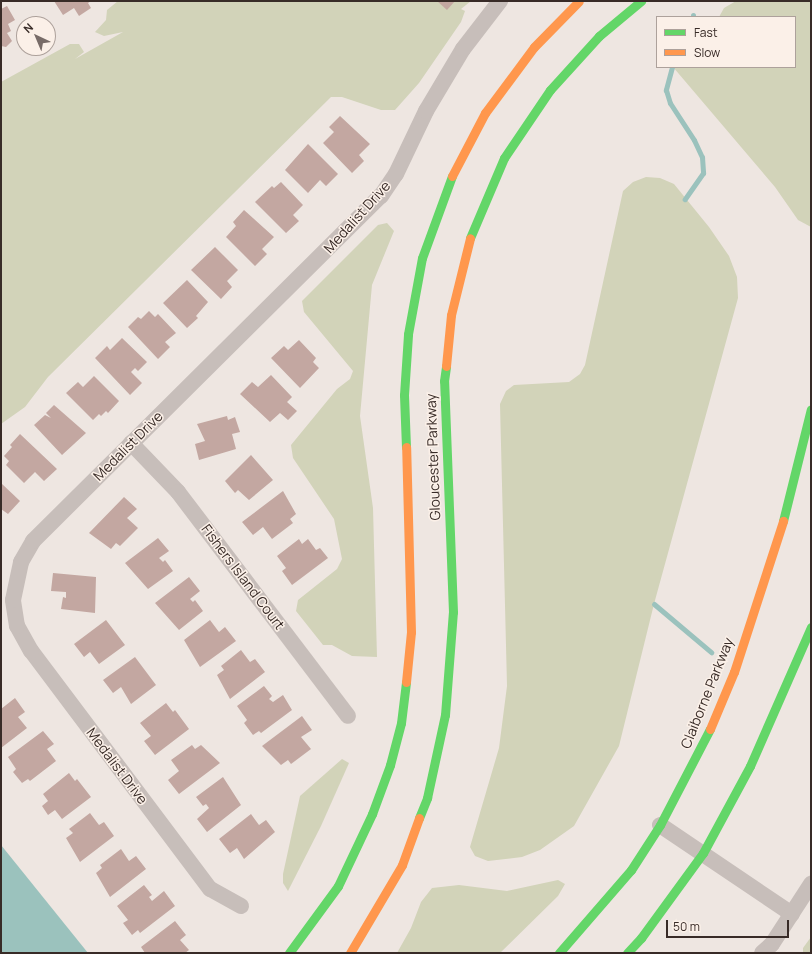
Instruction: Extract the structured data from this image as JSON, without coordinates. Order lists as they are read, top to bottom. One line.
{"streets":{"main road":["Gloucester Parkway","Claiborne Parkway"],"street":["Medalist Drive","Fishers Island Court"]},"crossings":[["Medalist Drive","Fishers Island Court"]],"legend":["Fast","Slow"],"scale_bar":"50 m","north":"top left"}
